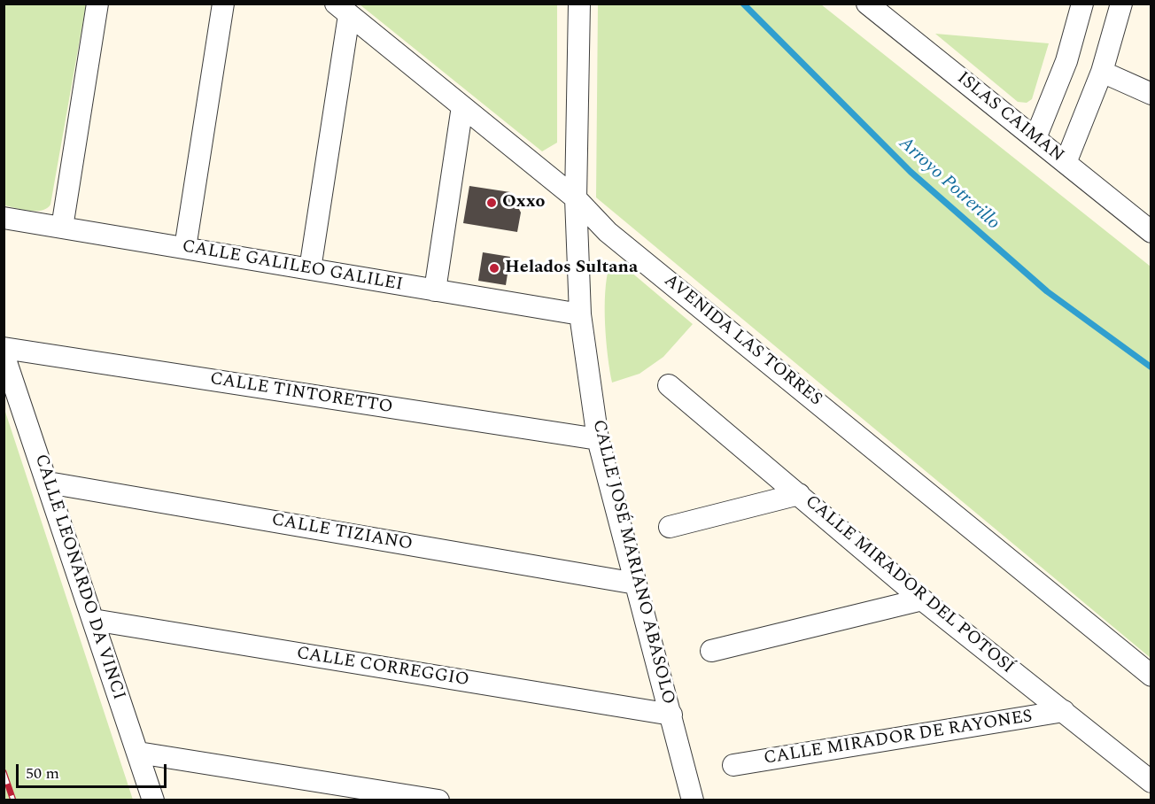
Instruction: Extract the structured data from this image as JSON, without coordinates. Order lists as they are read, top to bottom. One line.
{"streets":{"street":["ISLAS CAIMAN","CALLE GALILEO GALILEI","AVENIDA LAS TORRES","CALLE TINTORETTO","CALLE TIZIANO","CALLE JOSÉ MARIANO ABASOLO","CALLE LEONARDO DA VINCI","CALLE MIRADOR DEL POTOSÍ","CALLE CORREGGIO","CALLE MIRADOR DE RAYONES"]},"crossings":[["CALLE GALILEO GALILEI","CALLE JOSÉ MARIANO ABASOLO"],["AVENIDA LAS TORRES","CALLE JOSÉ MARIANO ABASOLO"],["CALLE TINTORETTO","CALLE JOSÉ MARIANO ABASOLO"],["CALLE TIZIANO","CALLE JOSÉ MARIANO ABASOLO"],["CALLE TIZIANO","CALLE LEONARDO DA VINCI"],["CALLE JOSÉ MARIANO ABASOLO","CALLE CORREGGIO"],["CALLE LEONARDO DA VINCI","CALLE CORREGGIO"],["CALLE MIRADOR DEL POTOSÍ","CALLE MIRADOR DE RAYONES"]],"water":["Arroyo Potrerillo"],"places":["Oxxo","Helados Sultana"],"scale_bar":"50 m"}
